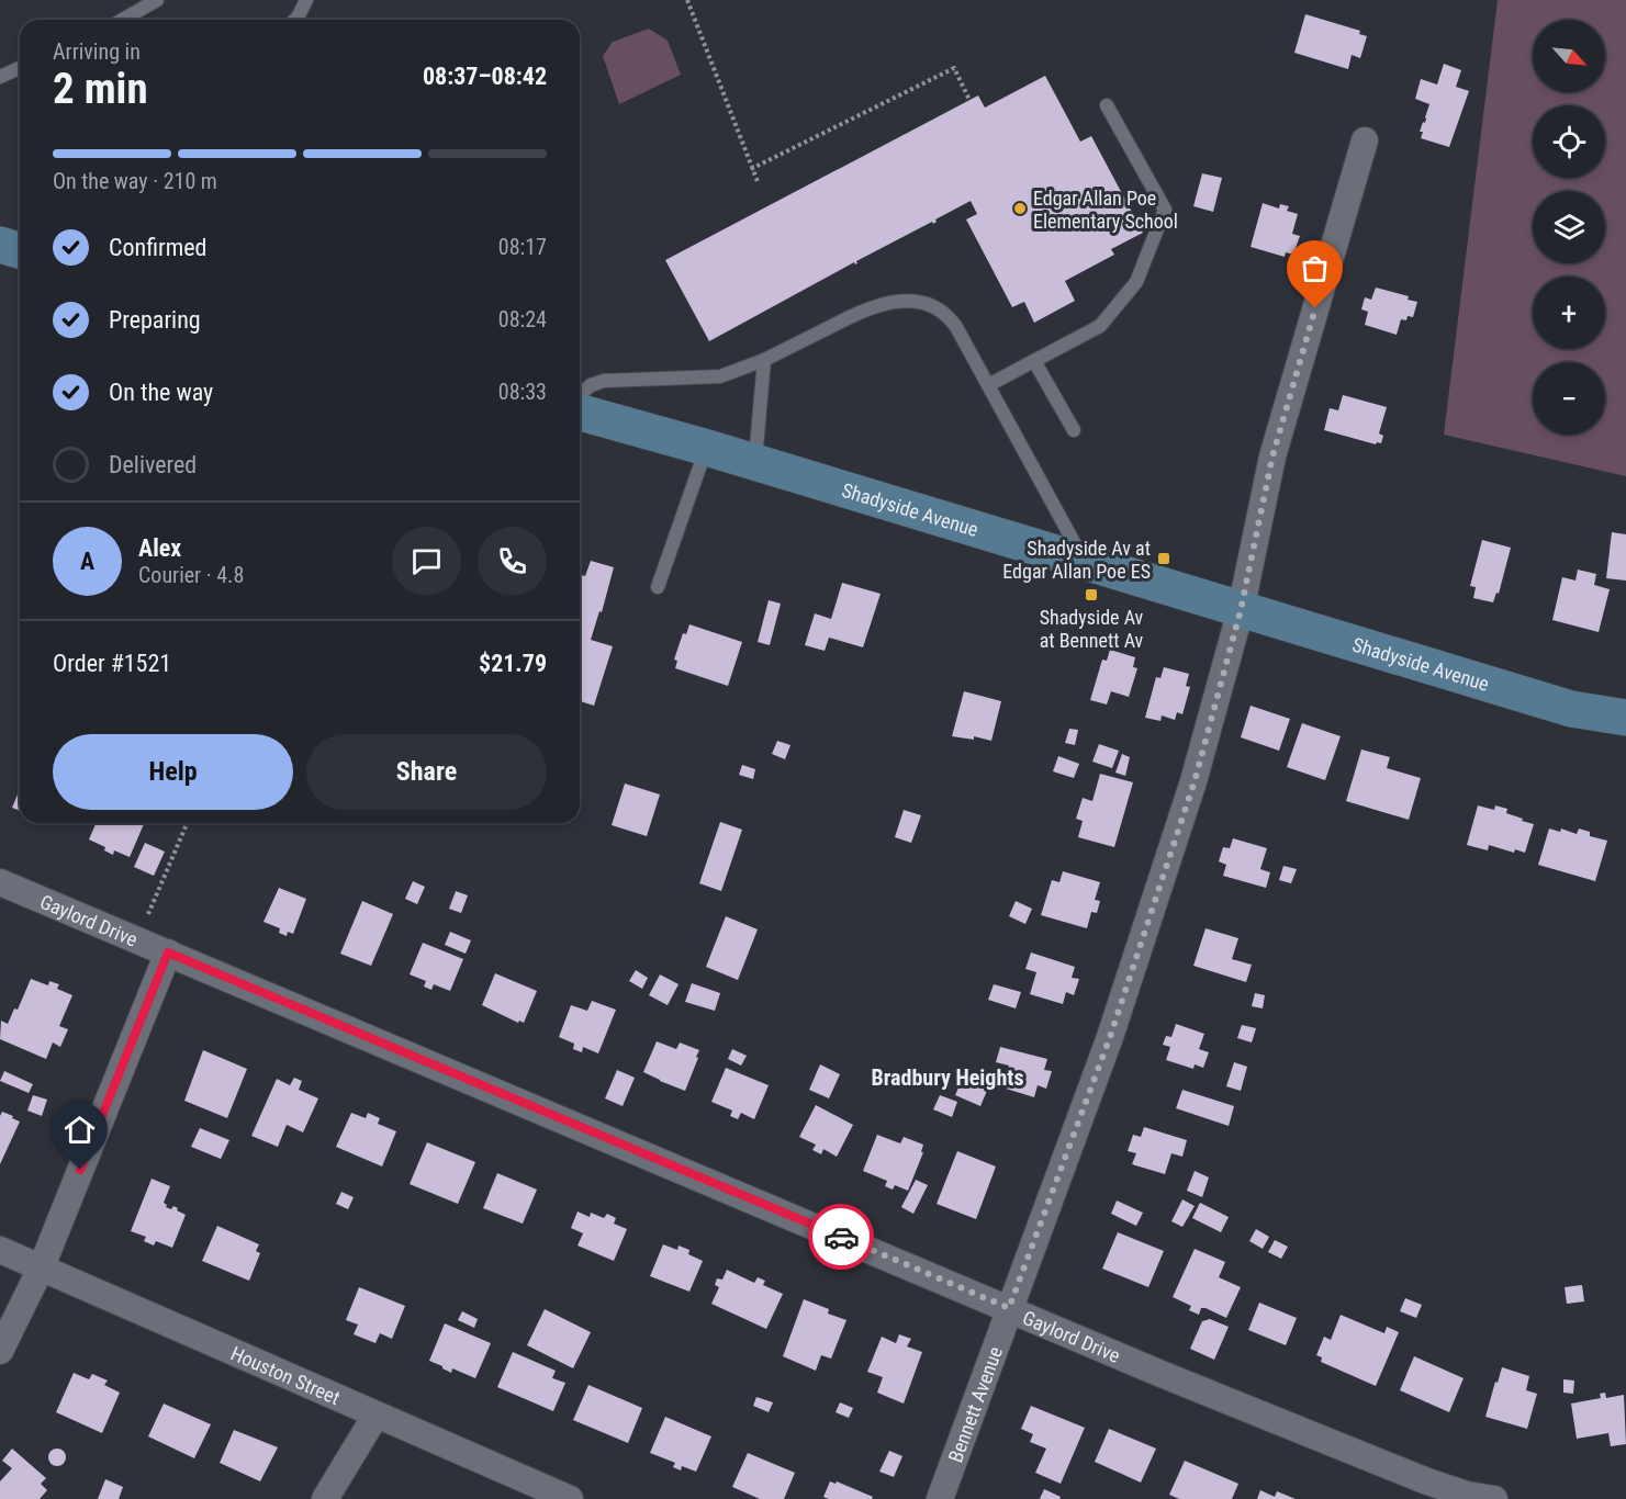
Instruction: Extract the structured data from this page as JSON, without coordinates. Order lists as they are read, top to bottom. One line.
{"streets":{"street":["Shadyside Avenue","Gaylord Drive","Houston Street","Bennett Avenue"]},"crossings":[["Shadyside Avenue","Bennett Avenue"],["Gaylord Drive","Bennett Avenue"]],"districts":["Bradbury Heights"],"places":{"other":["Edgar Allan Poe Elementary School"],"transit":["Shadyside Av at Edgar Allan Poe ES","Shadyside Av at Bennett Av"]},"north":"bottom right","page":{"map_buttons":["+","−"],"heading":["2 min","Arriving in","08:37–08:42"],"panel":["Alex","Courier · 4.8","Order #1521","$21.79"],"bar":"On the way · 210 m","list":[["Confirmed","08:17"],["Preparing","08:24"],["On the way","08:33"],"Delivered"],"round":"A","buttons":["Help","Share"]}}
